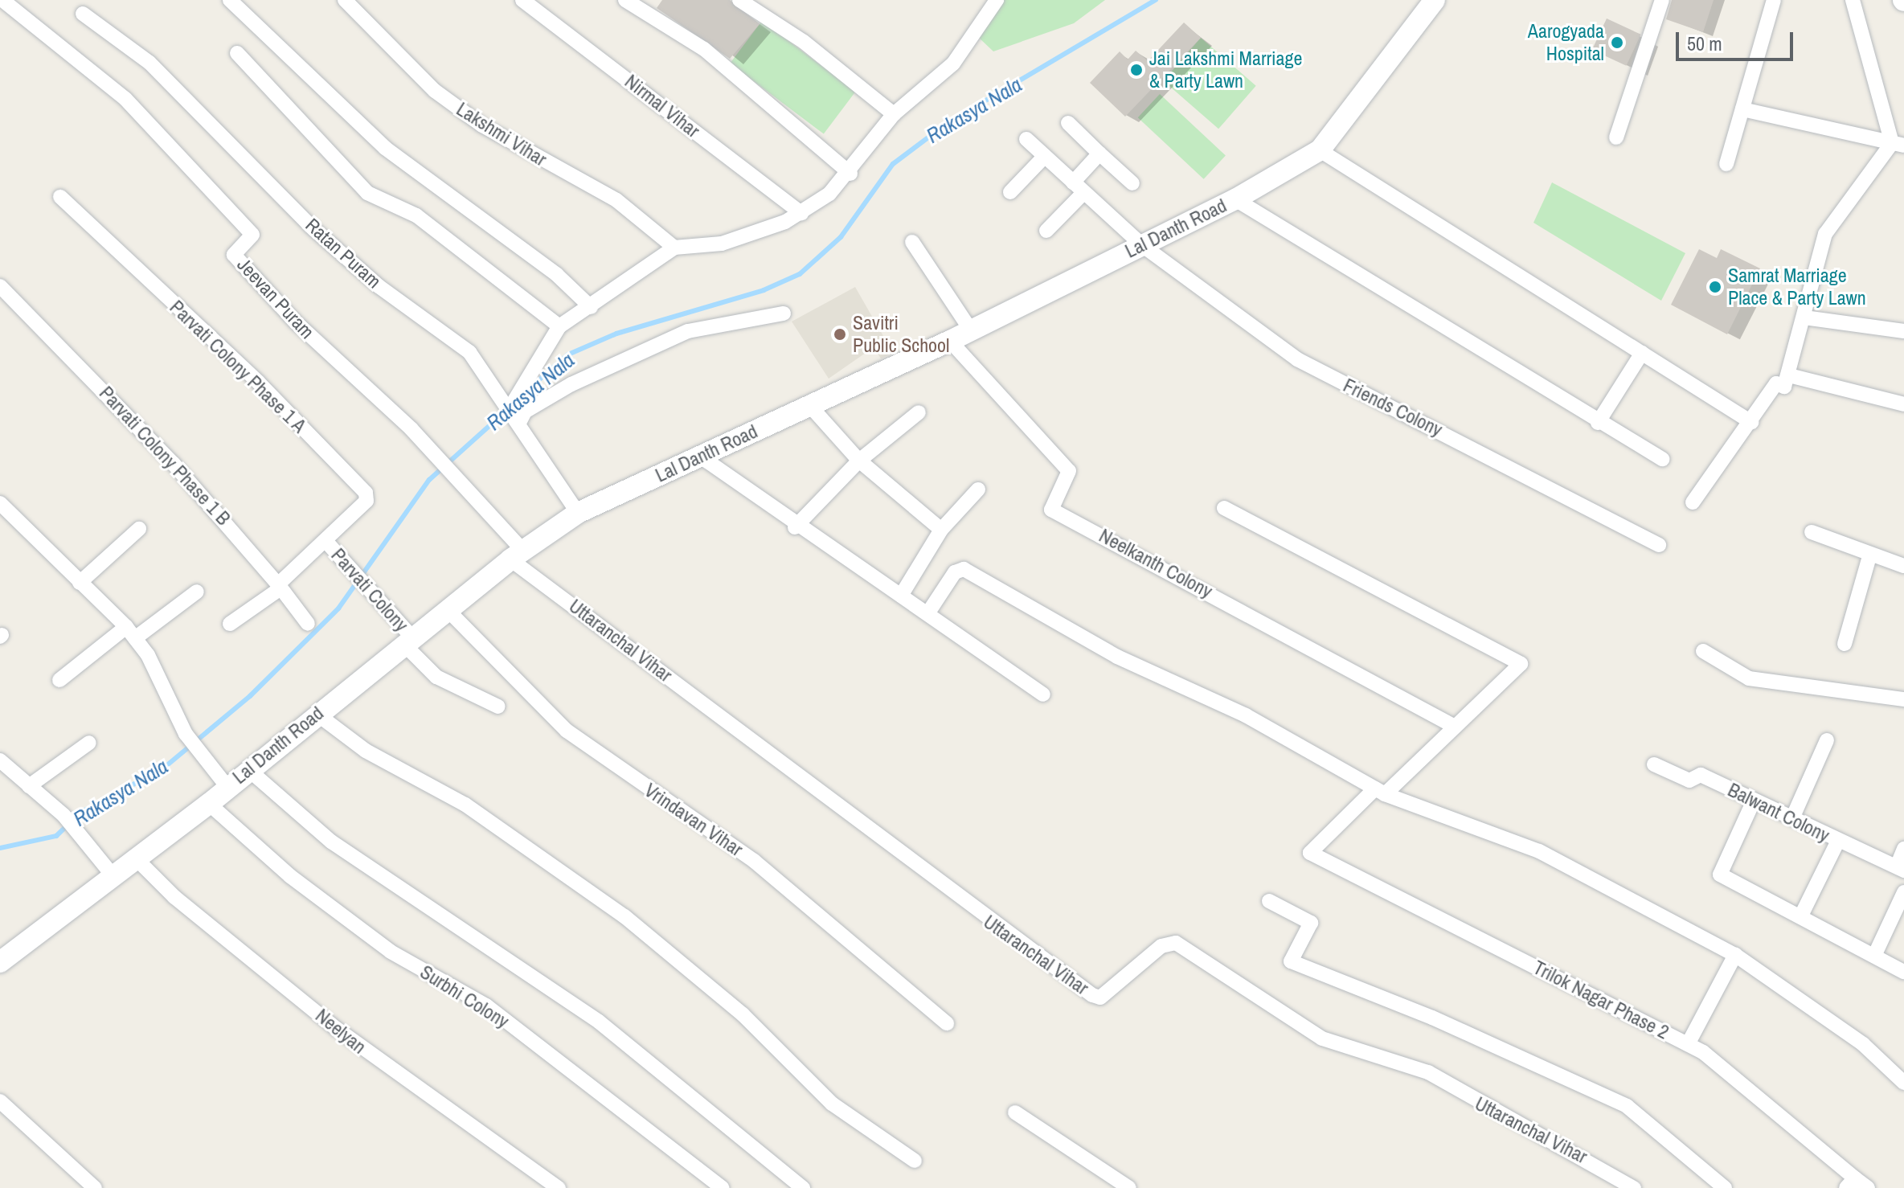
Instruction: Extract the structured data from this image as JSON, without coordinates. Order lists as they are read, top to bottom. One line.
{"streets":{"street":["Nirmal Vihar","Lakshmi Vihar","Lal Danth Road","Ratan Puram","Jeevan Puram","Parvati Colony Phase 1 A","Friends Colony","Parvati Colony Phase 1 B","Neelkanth Colony","Parvati Colony","Uttaranchal Vihar","Balwant Colony","Vrindavan Vihar","Surbhi Colony","Trilok Nagar Phase 2","Neelyan"]},"crossings":[["Lal Danth Road","Ratan Puram"],["Lal Danth Road","Jeevan Puram"],["Lal Danth Road","Friends Colony"],["Lal Danth Road","Neelkanth Colony"],["Lal Danth Road","Parvati Colony"],["Lal Danth Road","Uttaranchal Vihar"],["Lal Danth Road","Vrindavan Vihar"],["Lal Danth Road","Surbhi Colony"],["Lal Danth Road","Neelyan"],["Jeevan Puram","Uttaranchal Vihar"],["Parvati Colony Phase 1 A","Parvati Colony"]],"water":["Rakasya Nala"],"places":["Aarogyada Hospital","Jai Lakshmi Marriage & Party Lawn","Samrat Marriage Place & Party Lawn","Savitri Public School"],"scale_bar":"50 m"}
